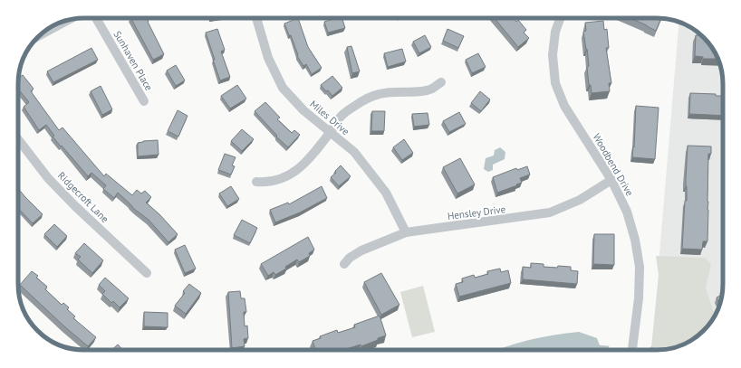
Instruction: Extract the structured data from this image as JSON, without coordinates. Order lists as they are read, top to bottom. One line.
{"streets":{"street":["Sunhaven Place","Miles Drive","Woodbend Drive","Ridgecroft Lane","Hensley Drive"]},"crossings":[["Miles Drive","Hensley Drive"],["Woodbend Drive","Hensley Drive"]]}
